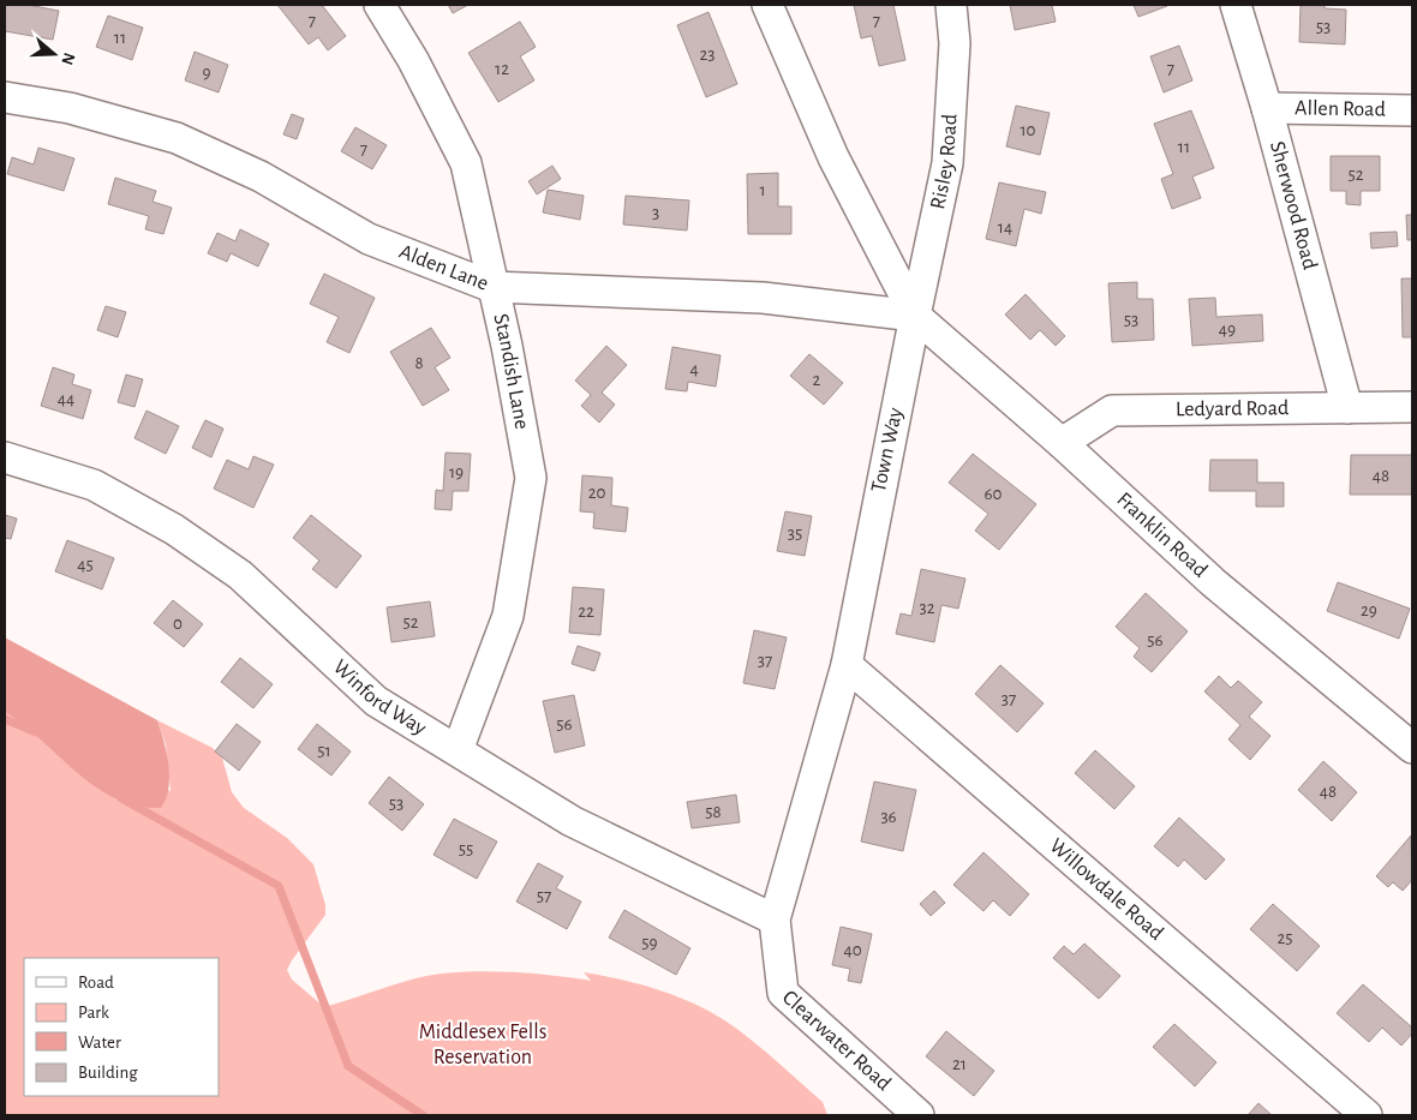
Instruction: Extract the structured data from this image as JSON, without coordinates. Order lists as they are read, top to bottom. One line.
{"streets":{"street":["Allen Road","Risley Road","Sherwood Road","Alden Lane","Standish Lane","Ledyard Road","Town Way","Franklin Road","Winford Way","Willowdale Road","Clearwater Road"]},"crossings":[["Allen Road","Sherwood Road"],["Risley Road","Alden Lane"],["Risley Road","Town Way"],["Risley Road","Franklin Road"],["Sherwood Road","Ledyard Road"],["Alden Lane","Standish Lane"],["Alden Lane","Town Way"],["Alden Lane","Franklin Road"],["Standish Lane","Winford Way"],["Ledyard Road","Franklin Road"],["Town Way","Franklin Road"],["Town Way","Winford Way"],["Town Way","Willowdale Road"],["Town Way","Clearwater Road"],["Winford Way","Clearwater Road"]],"parks":["Middlesex Fells Reservation"],"house_numbers":["7","7","53","11","23","12","7","9","10","11","7","52","1","3","14","53","49","8","4","2","44","19","48","20","60","35","45","32","29","22","52","0","56","37","37","56","51","48","53","58","36","55","57","25","59","40","21"],"legend":["Road","Park","Water","Building"],"north":"right"}
